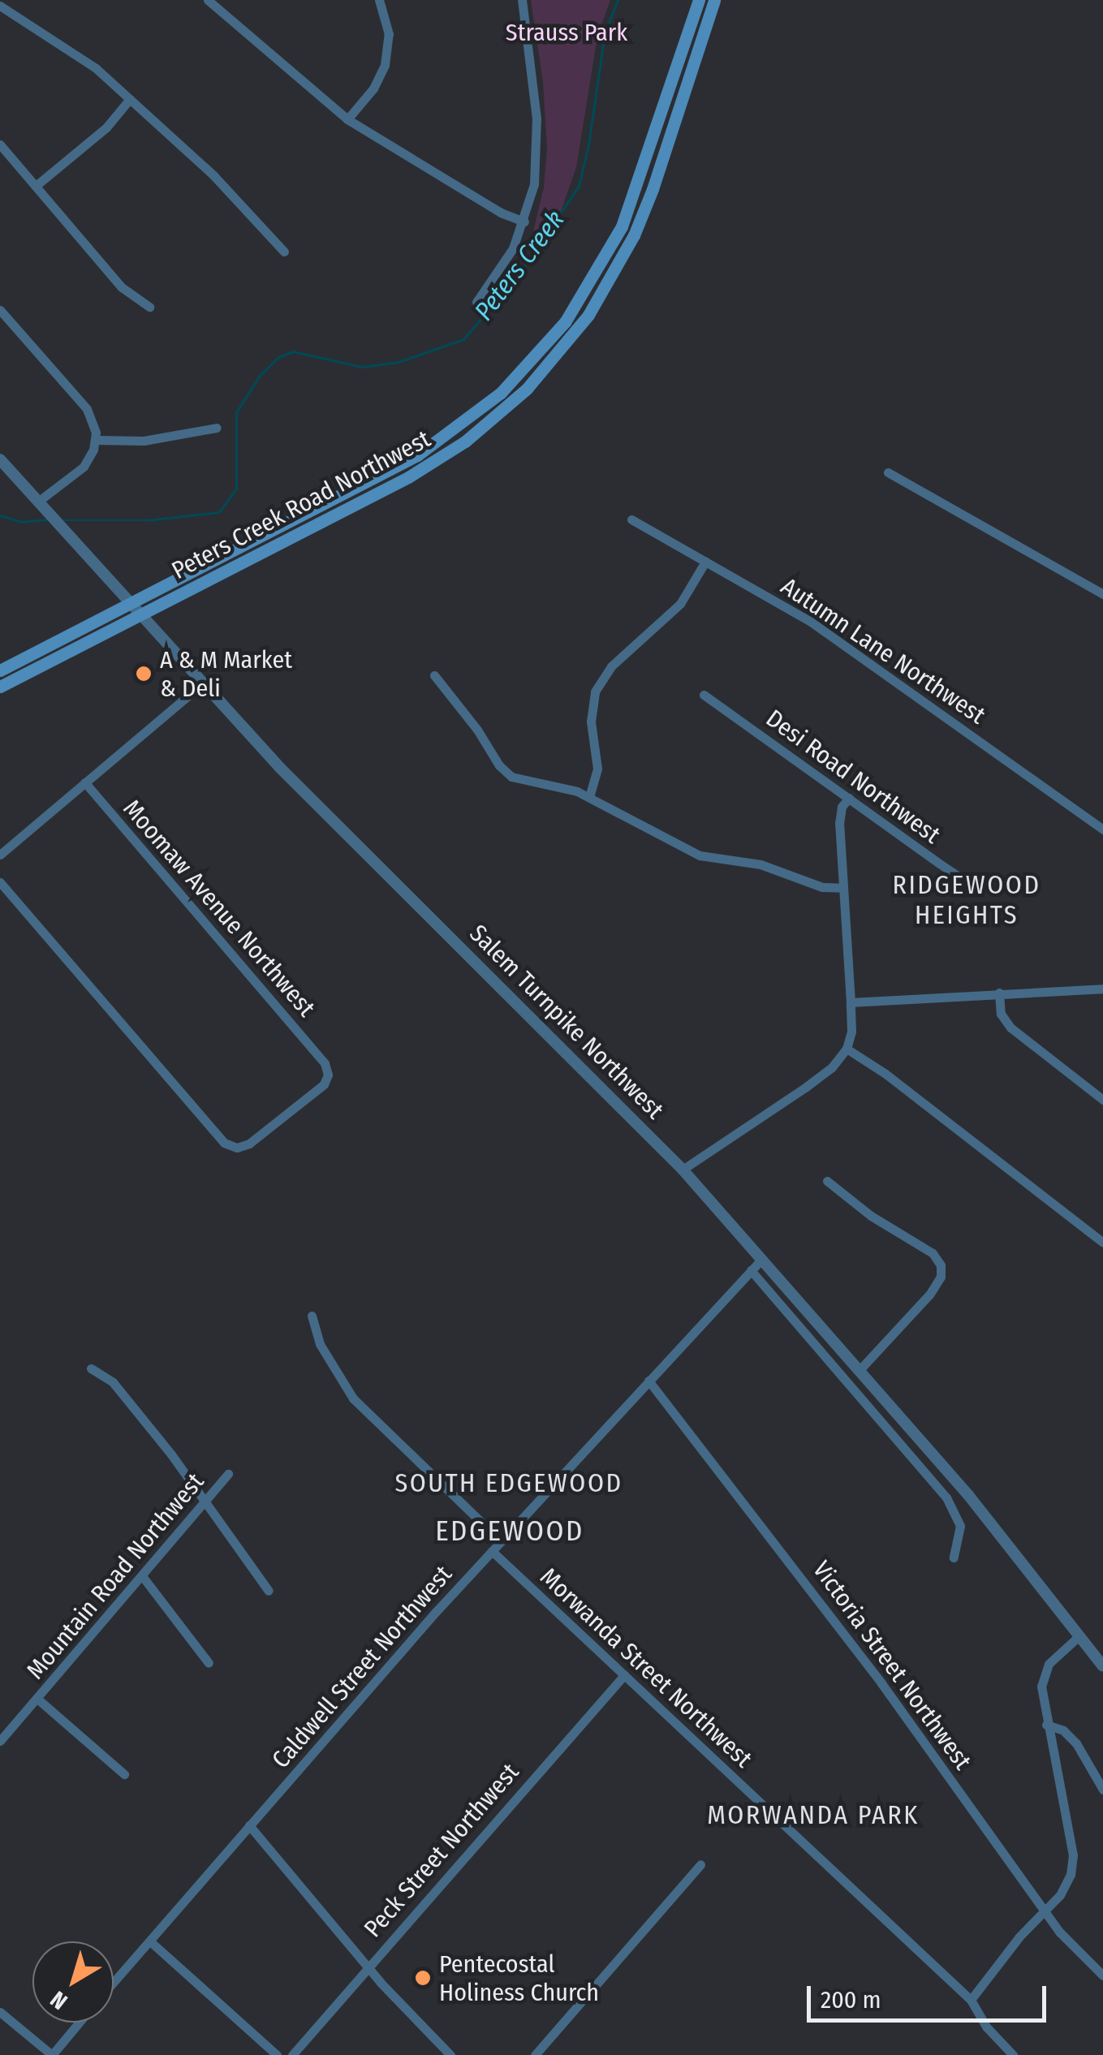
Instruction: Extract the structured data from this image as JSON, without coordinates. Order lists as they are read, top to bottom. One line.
{"streets":{"main road":["Peters Creek Road Northwest"],"street":["Autumn Lane Northwest","Desi Road Northwest","Moomaw Avenue Northwest","Salem Turnpike Northwest","Mountain Road Northwest","Victoria Street Northwest","Caldwell Street Northwest","Morwanda Street Northwest","Peck Street Northwest"]},"crossings":[["Peters Creek Road Northwest","Salem Turnpike Northwest"],["Salem Turnpike Northwest","Caldwell Street Northwest"],["Victoria Street Northwest","Caldwell Street Northwest"],["Caldwell Street Northwest","Morwanda Street Northwest"],["Morwanda Street Northwest","Peck Street Northwest"]],"districts":["RIDGEWOOD HEIGHTS","SOUTH EDGEWOOD","EDGEWOOD","MORWANDA PARK"],"water":["Peters Creek"],"parks":["Strauss Park"],"places":["A & M Market & Deli","Pentecostal Holiness Church"],"scale_bar":"200 m","north":"bottom left"}
